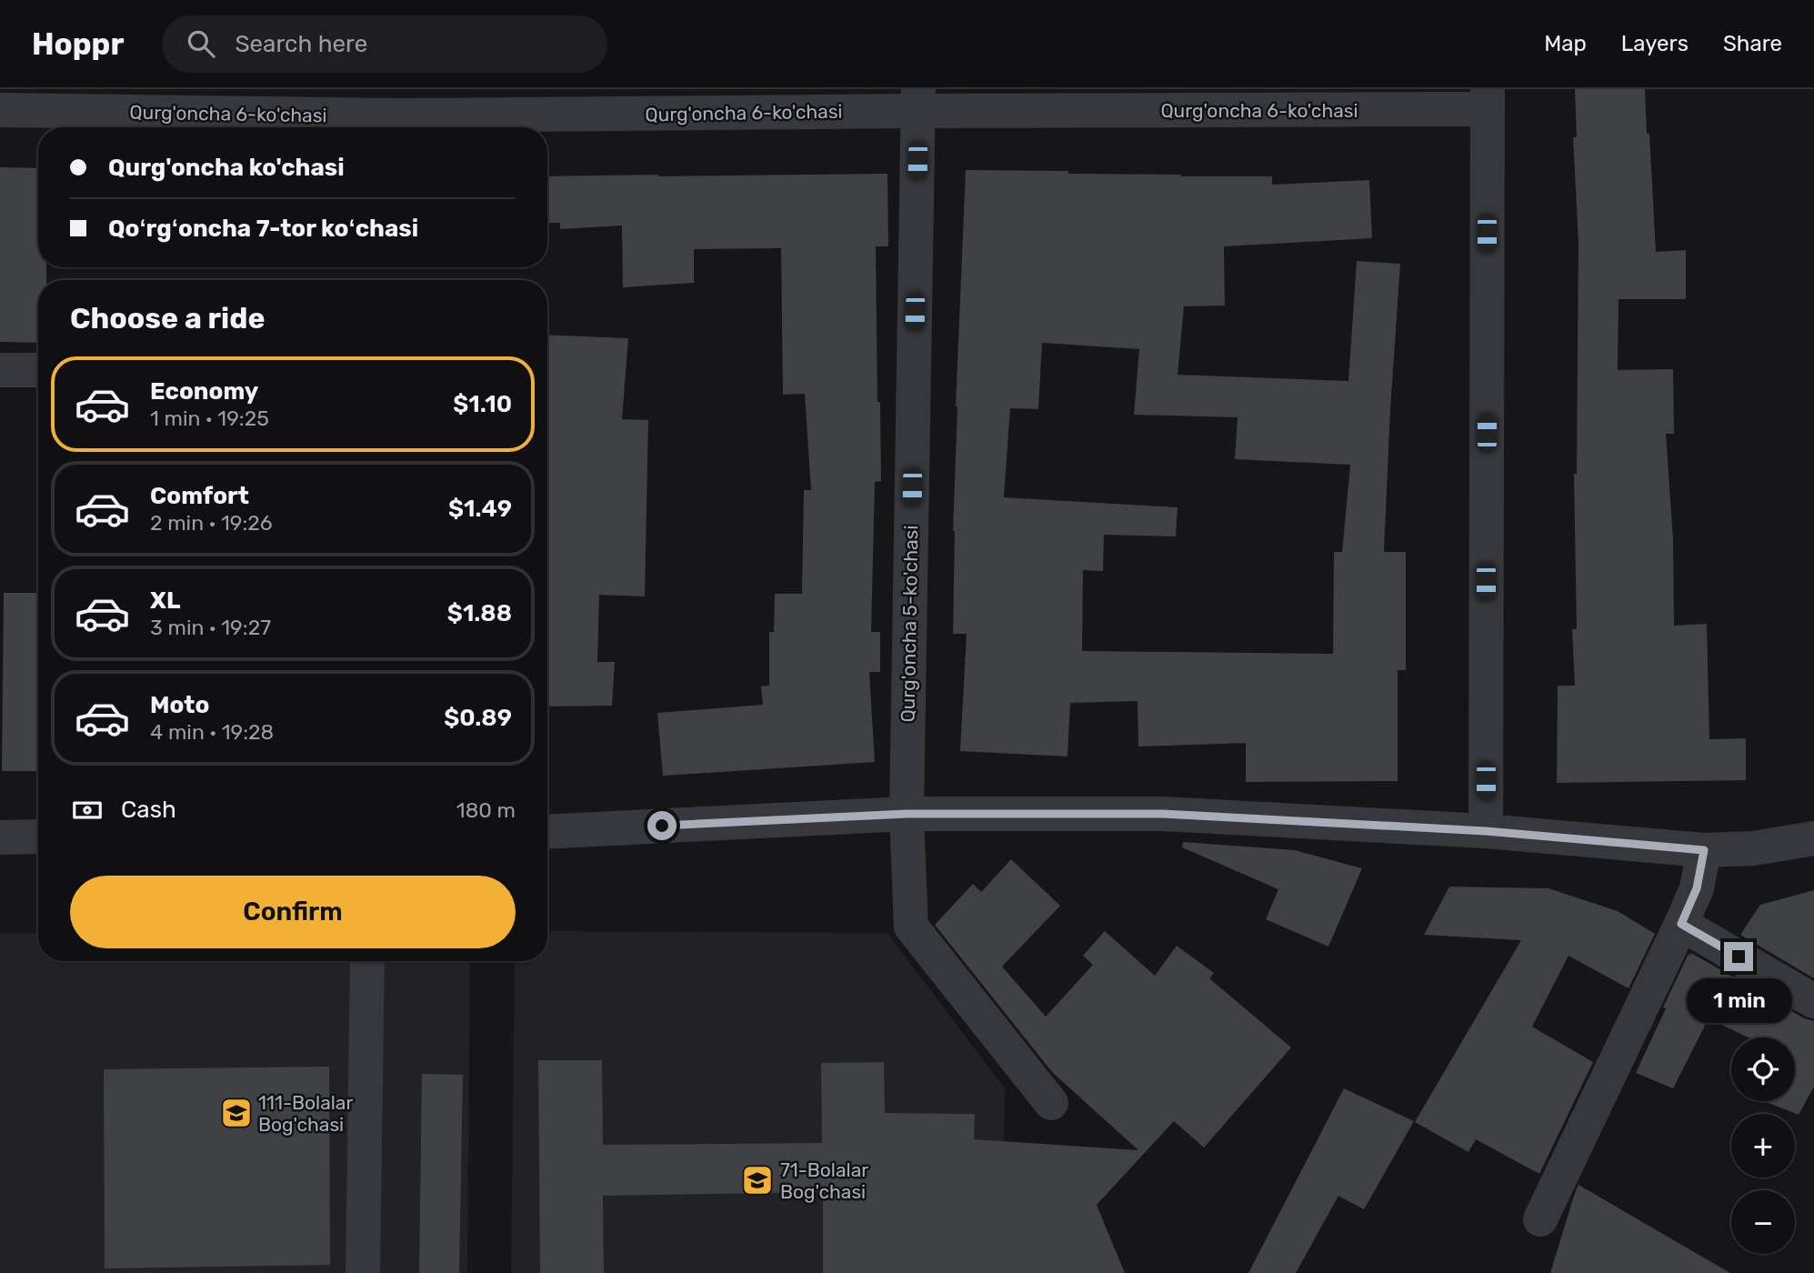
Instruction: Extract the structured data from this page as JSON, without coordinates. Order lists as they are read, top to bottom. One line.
{"streets":{"street":["Qurg'oncha 6-ko'chasi","Qurg'oncha 5-ko'chasi"]},"crossings":[["Qurg'oncha 6-ko'chasi","Qurg'oncha 5-ko'chasi"]],"places":{"school or university":["111-Bolalar Bog'chasi","71-Bolalar Bog'chasi"]},"page":{"header":"Hoppr","search":"Search here","nav":["Map","Layers","Share"],"banner":["Qurg'oncha ko'chasi","Qoʻrgʻoncha 7-tor koʻchasi"],"heading":"Choose a ride","list":[{"name":"Economy","note":"1 min · 19:25","value":"$1.10"},{"name":"Comfort","note":"2 min · 19:26","value":"$1.49"},{"name":"XL","note":"3 min · 19:27","value":"$1.88"},{"name":"Moto","note":"4 min · 19:28","value":"$0.89"}],"pay":["Cash","180 m"],"buttons":"Confirm","bubble":"1 min","map_buttons":["+","−"]}}
